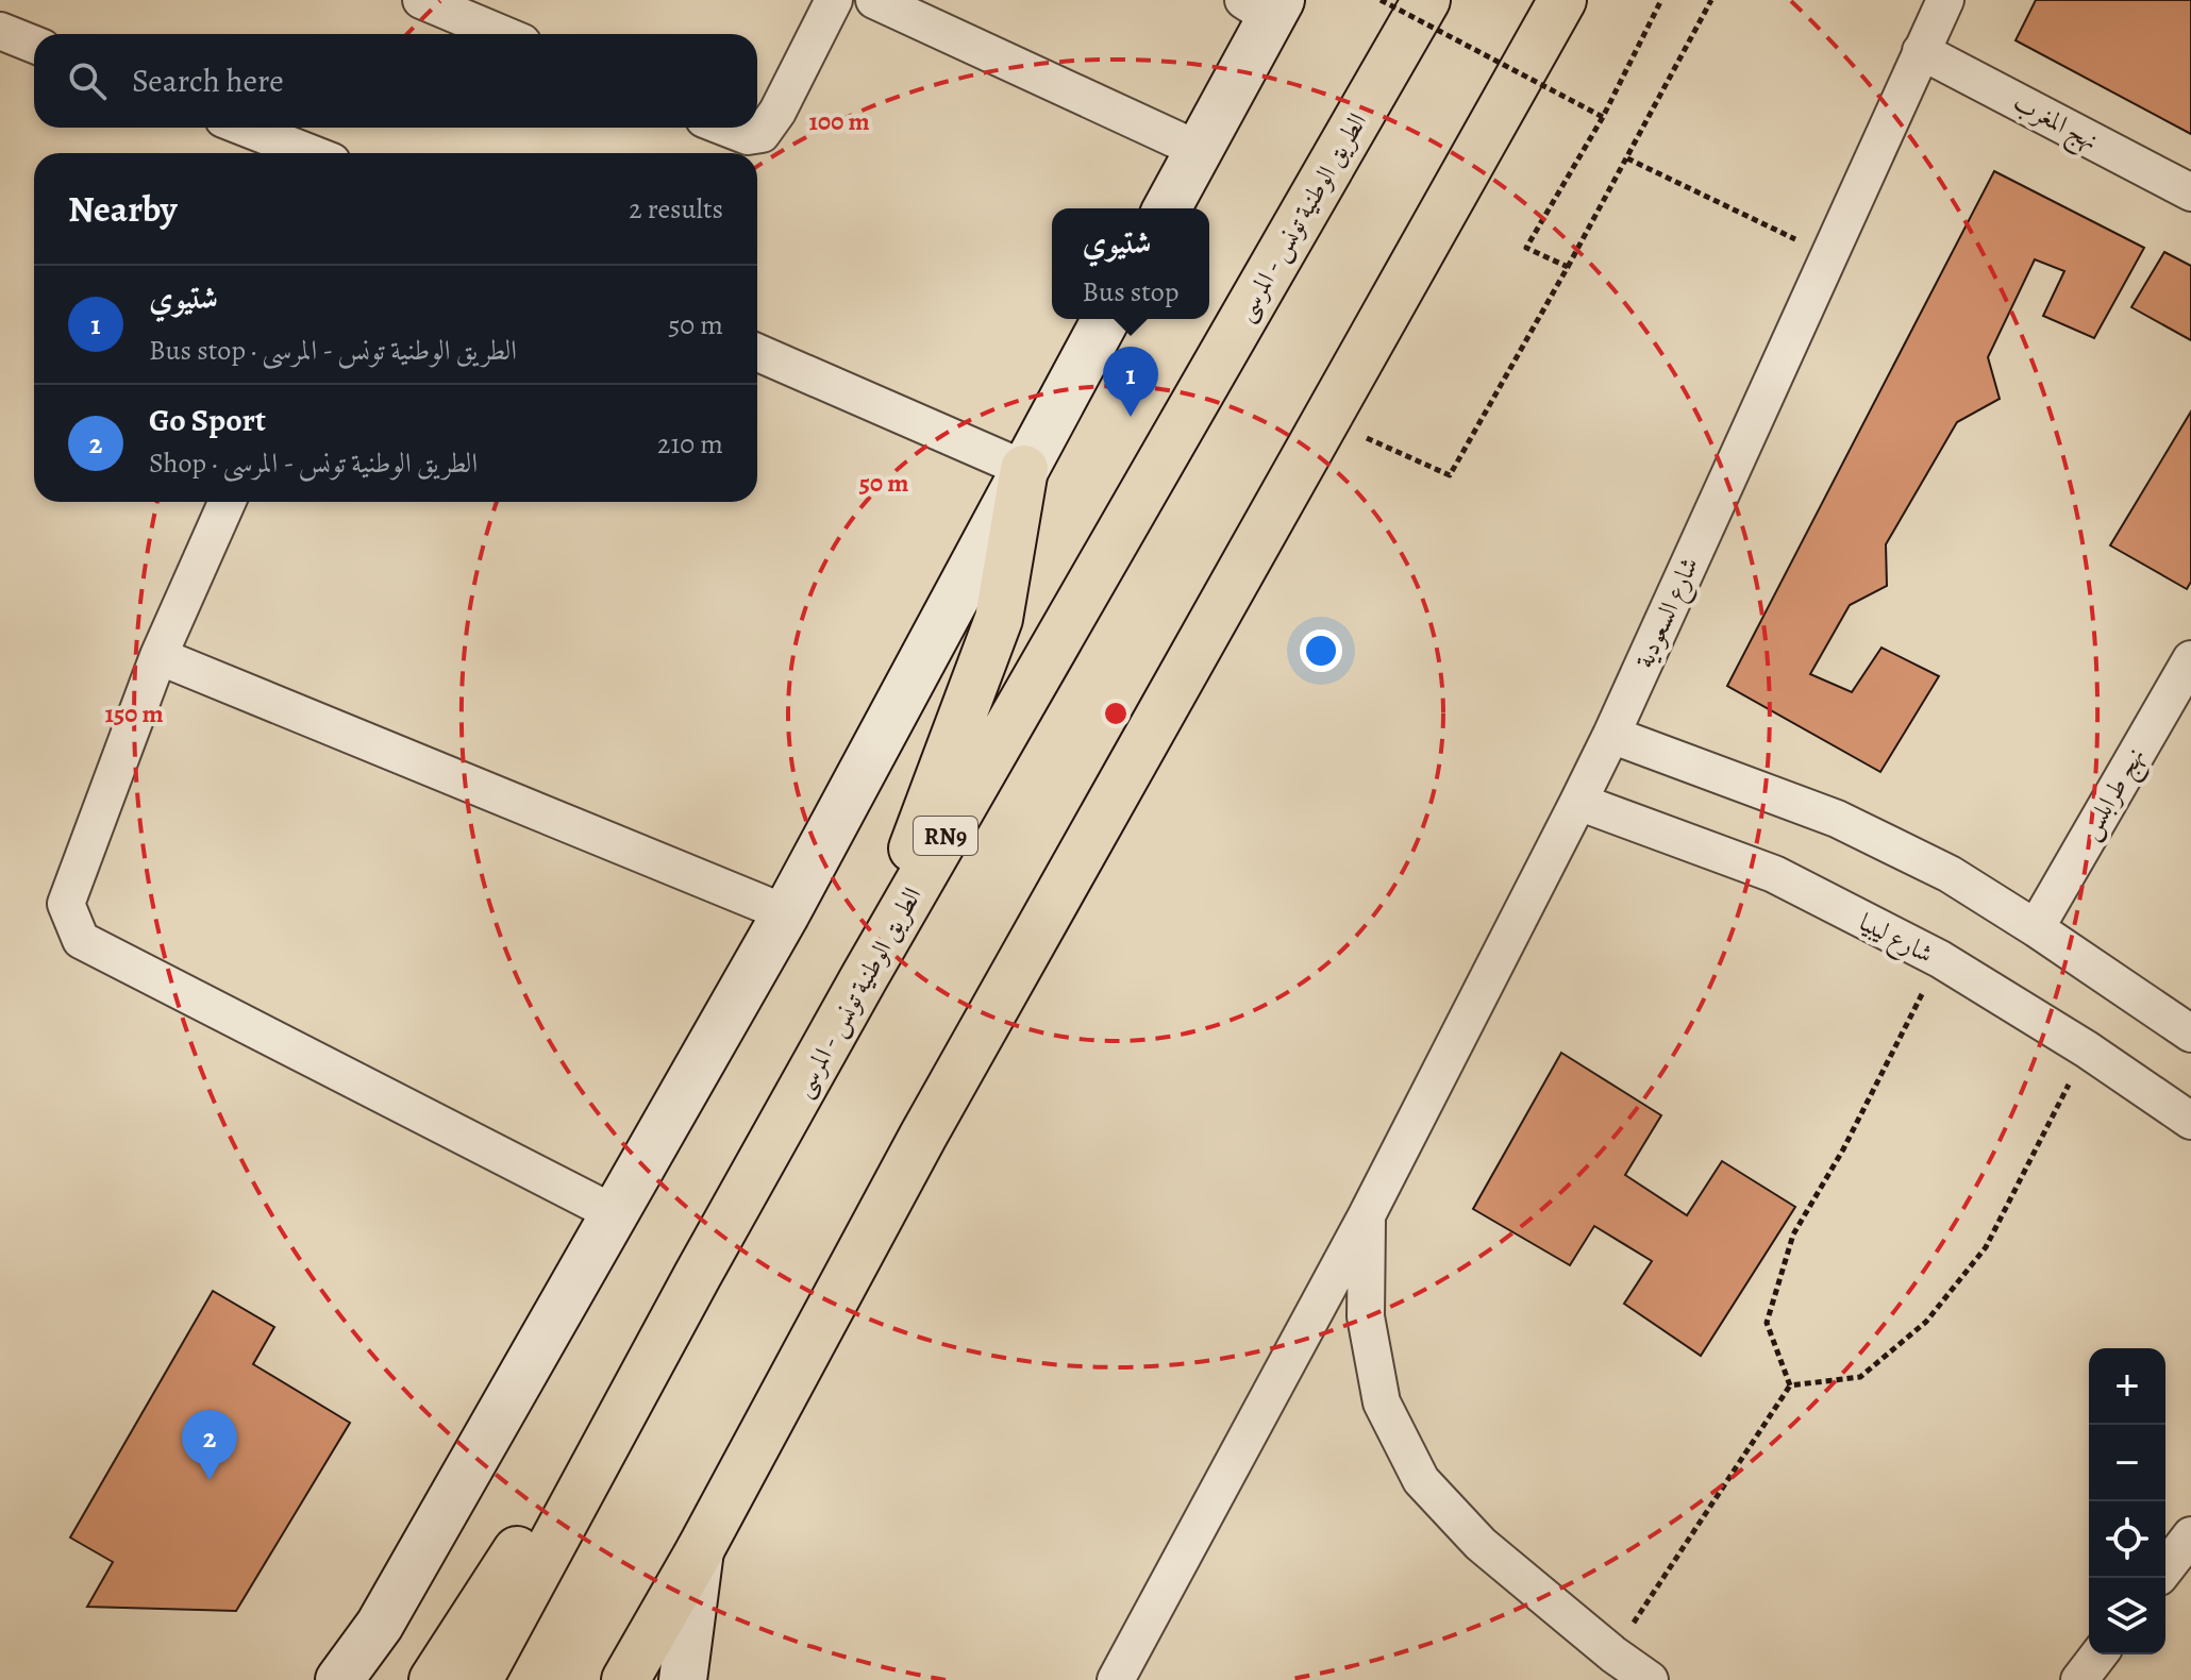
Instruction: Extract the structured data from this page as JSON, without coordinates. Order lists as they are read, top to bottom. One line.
{"streets":{"highway":["الطريق الوطنية تونس - المرسى","RN9"],"street":["نهج المغرب","شارع السعودية","نهج طرابلس","شارع ليبيا"]},"crossings":[["نهج المغرب","شارع السعودية"],["شارع السعودية","شارع ليبيا"]],"page":{"search":"Search here","heading":["Nearby","2 results"],"popup":["شتيوي","Bus stop"],"list":[{"mark":"1","name":"شتيوي","note":"Bus stop · الطريق الوطنية تونس - المرسى","value":"50 m"},{"mark":"2","name":"Go Sport","note":"Shop · الطريق الوطنية تونس - المرسى","value":"210 m"}],"pins":["1","2"],"map_buttons":["+","−"]},"rings":["100 m","50 m","150 m"]}
